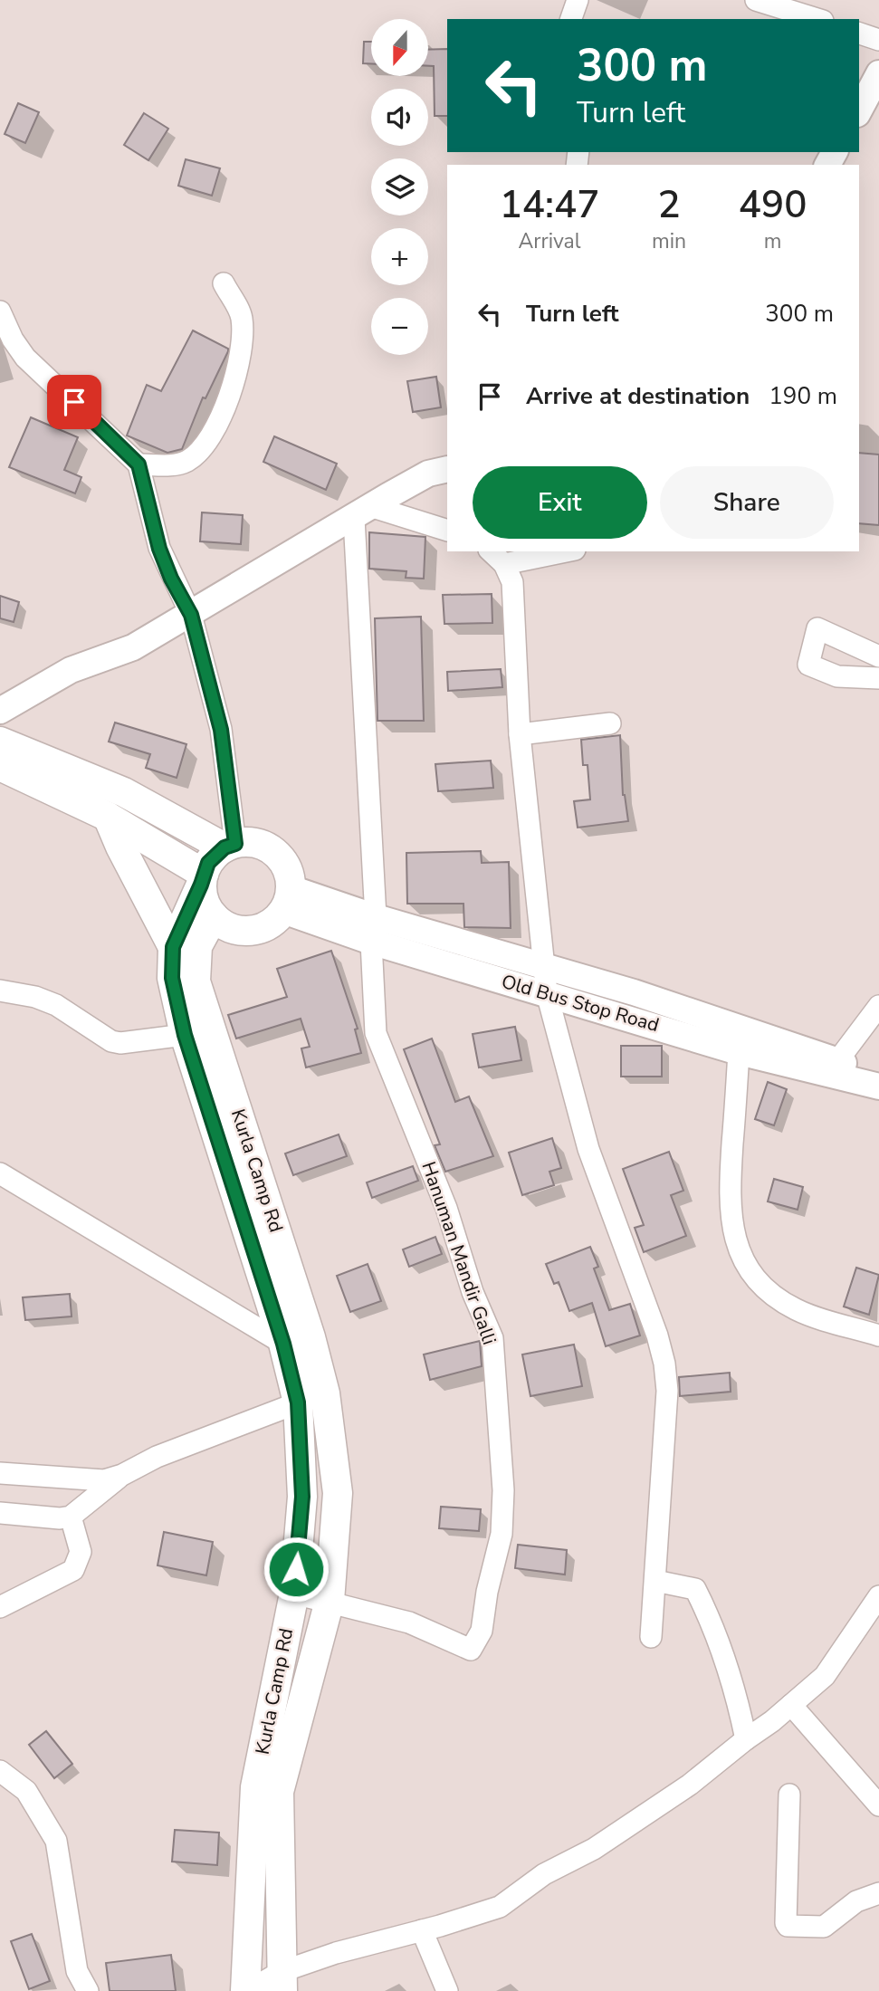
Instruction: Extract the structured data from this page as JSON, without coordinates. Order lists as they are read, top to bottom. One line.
{"streets":{"main road":["Kurla Camp Rd"],"street":["Old Bus Stop Road","Hanuman Mandir Galli"]},"crossings":[["Old Bus Stop Road","Kurla Camp Rd"],["Old Bus Stop Road","Hanuman Mandir Galli"],["Kurla Camp Rd","Hanuman Mandir Galli"]],"north":"bottom","page":{"map_buttons":["+","−"],"turn":["300 m","Turn left"],"eta":["14:47","Arrival","2","min","490","m"],"list":[{"name":"Turn left","value":"300 m"},{"name":"Arrive at destination","value":"190 m"}],"buttons":["Exit","Share"]}}
